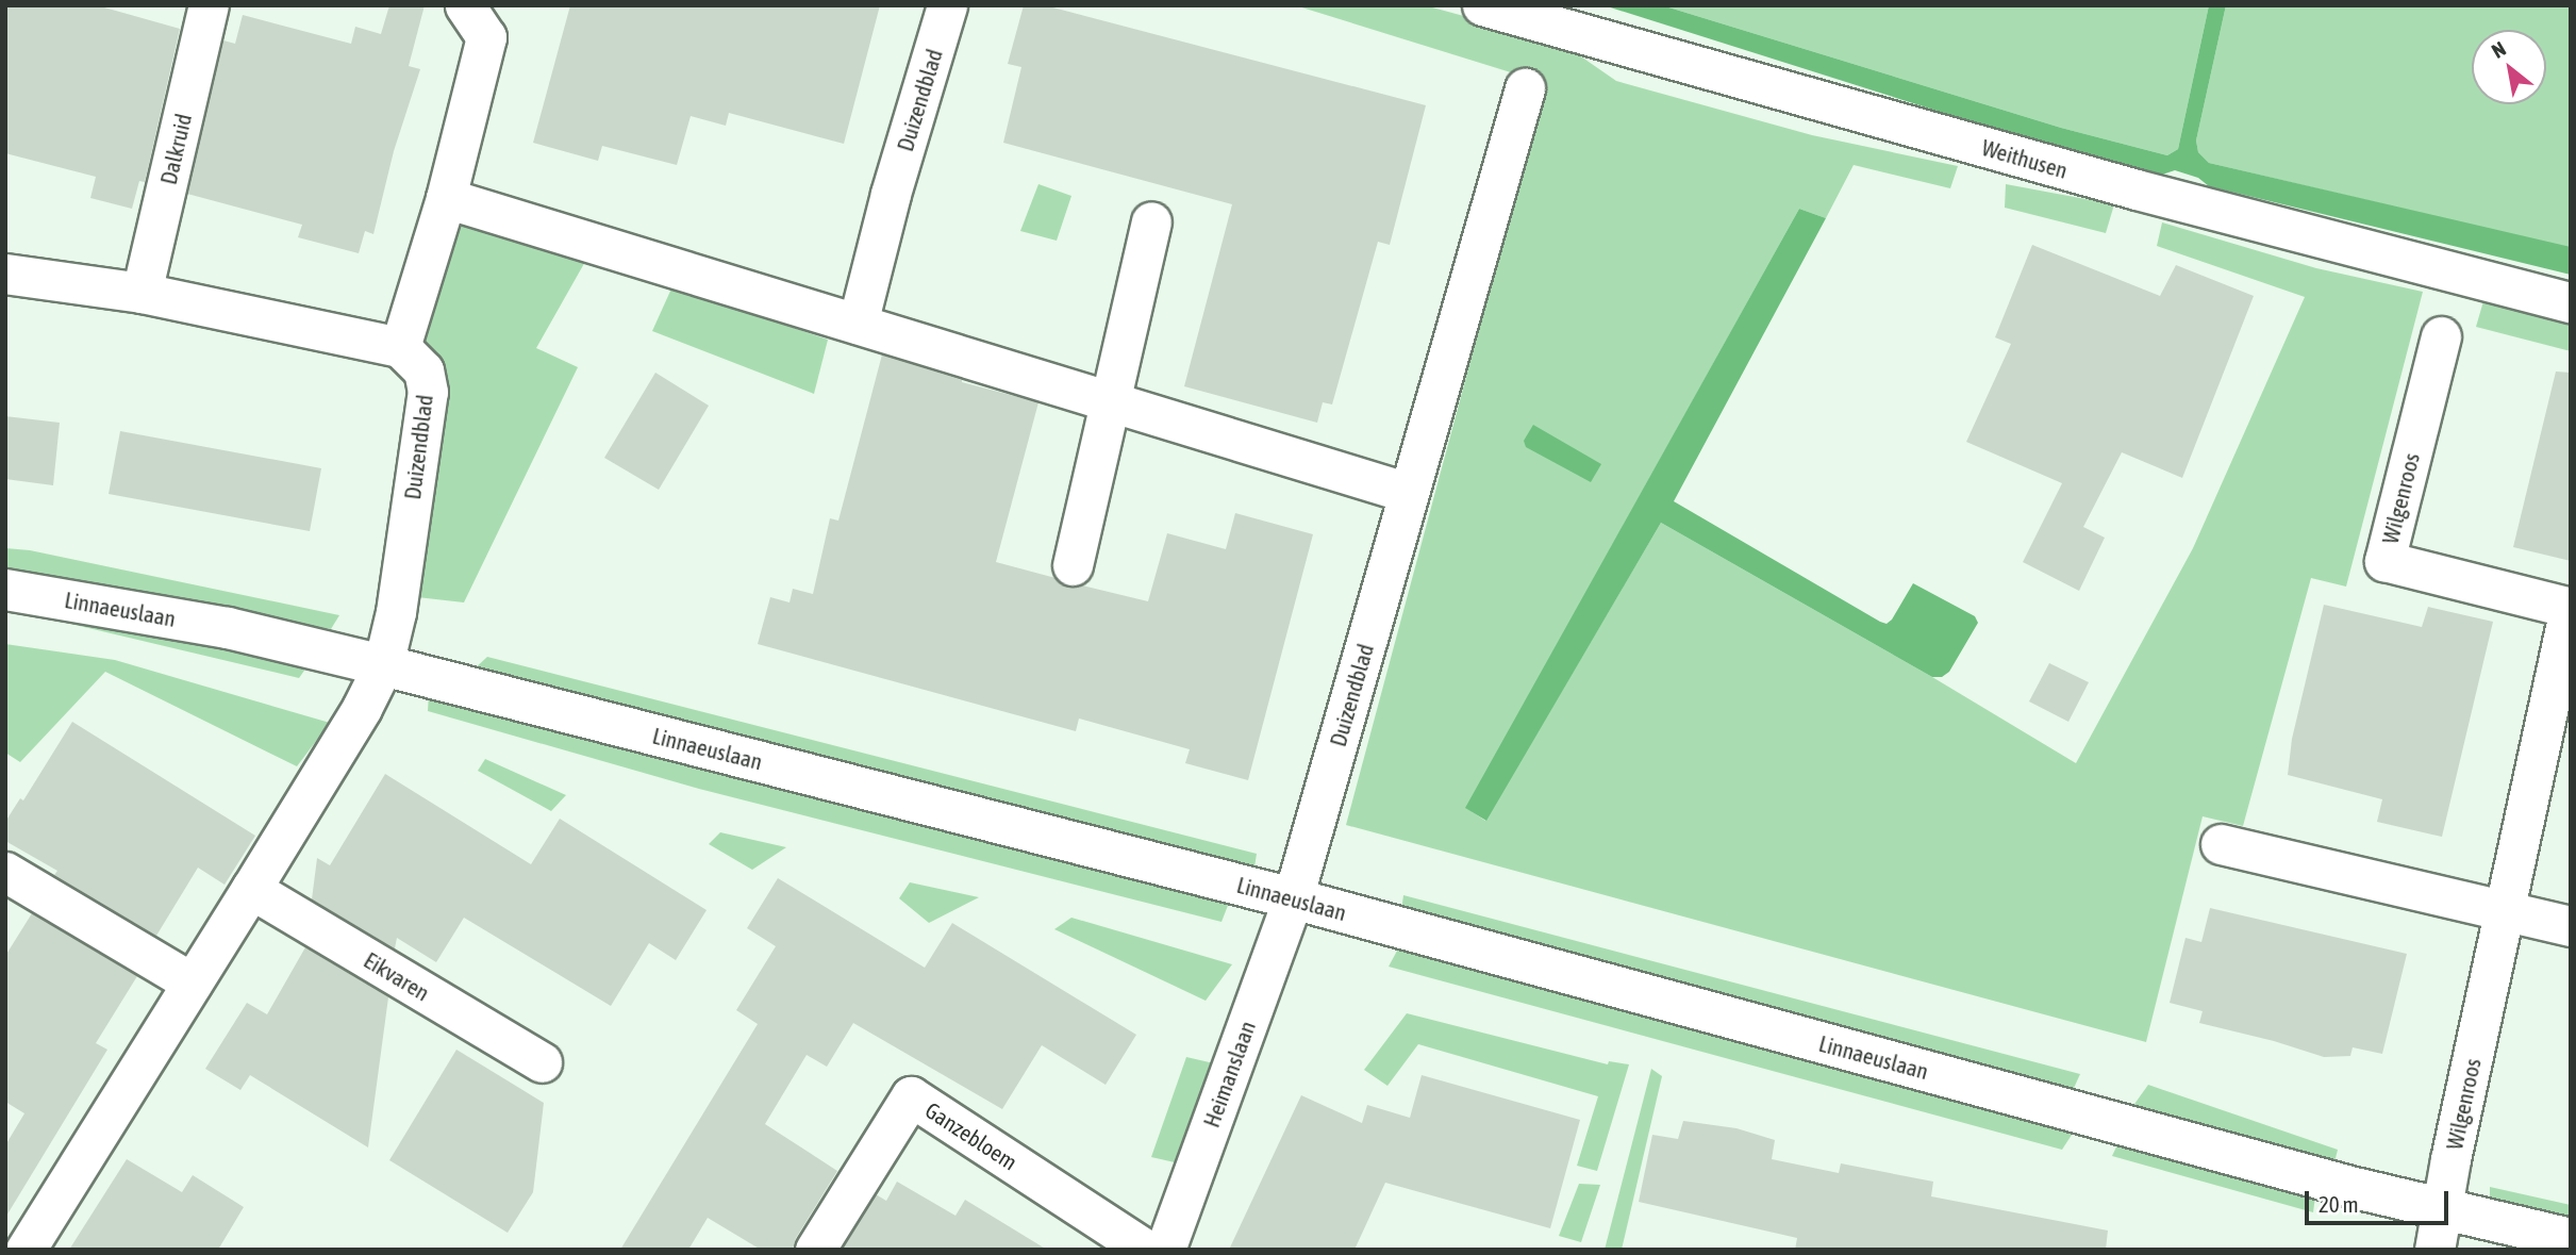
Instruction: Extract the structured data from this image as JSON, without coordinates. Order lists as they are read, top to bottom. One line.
{"streets":{"street":["Duizendblad","Dalkruid","Weithusen","Wilgenroos","Linnaeuslaan","Eikvaren","Heimanslaan","Ganzebloem"]},"crossings":[["Duizendblad","Linnaeuslaan"],["Duizendblad","Heimanslaan"],["Wilgenroos","Linnaeuslaan"],["Linnaeuslaan","Heimanslaan"]],"scale_bar":"20 m","north":"top left"}
